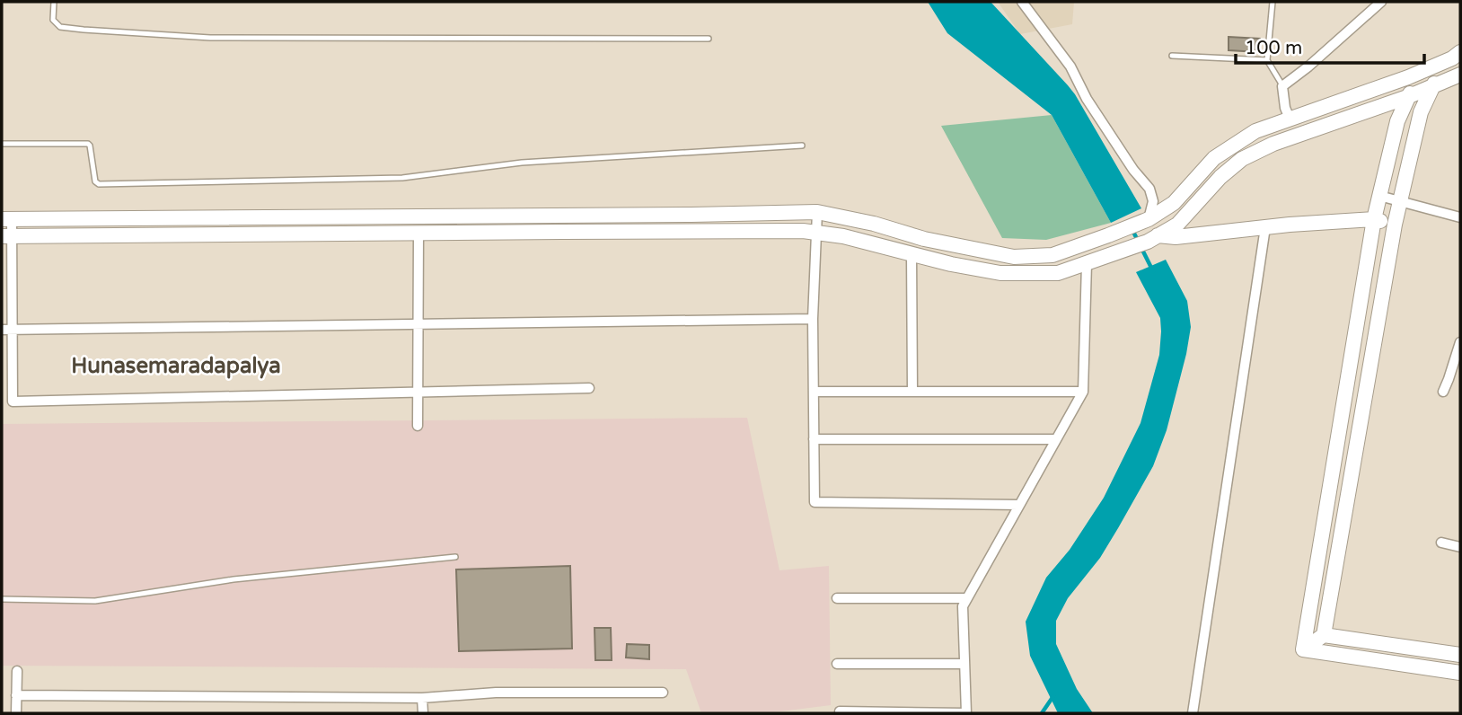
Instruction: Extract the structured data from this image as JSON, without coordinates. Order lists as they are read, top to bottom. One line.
{"districts":["Hunasemaradapalya"],"scale_bar":"100 m"}
